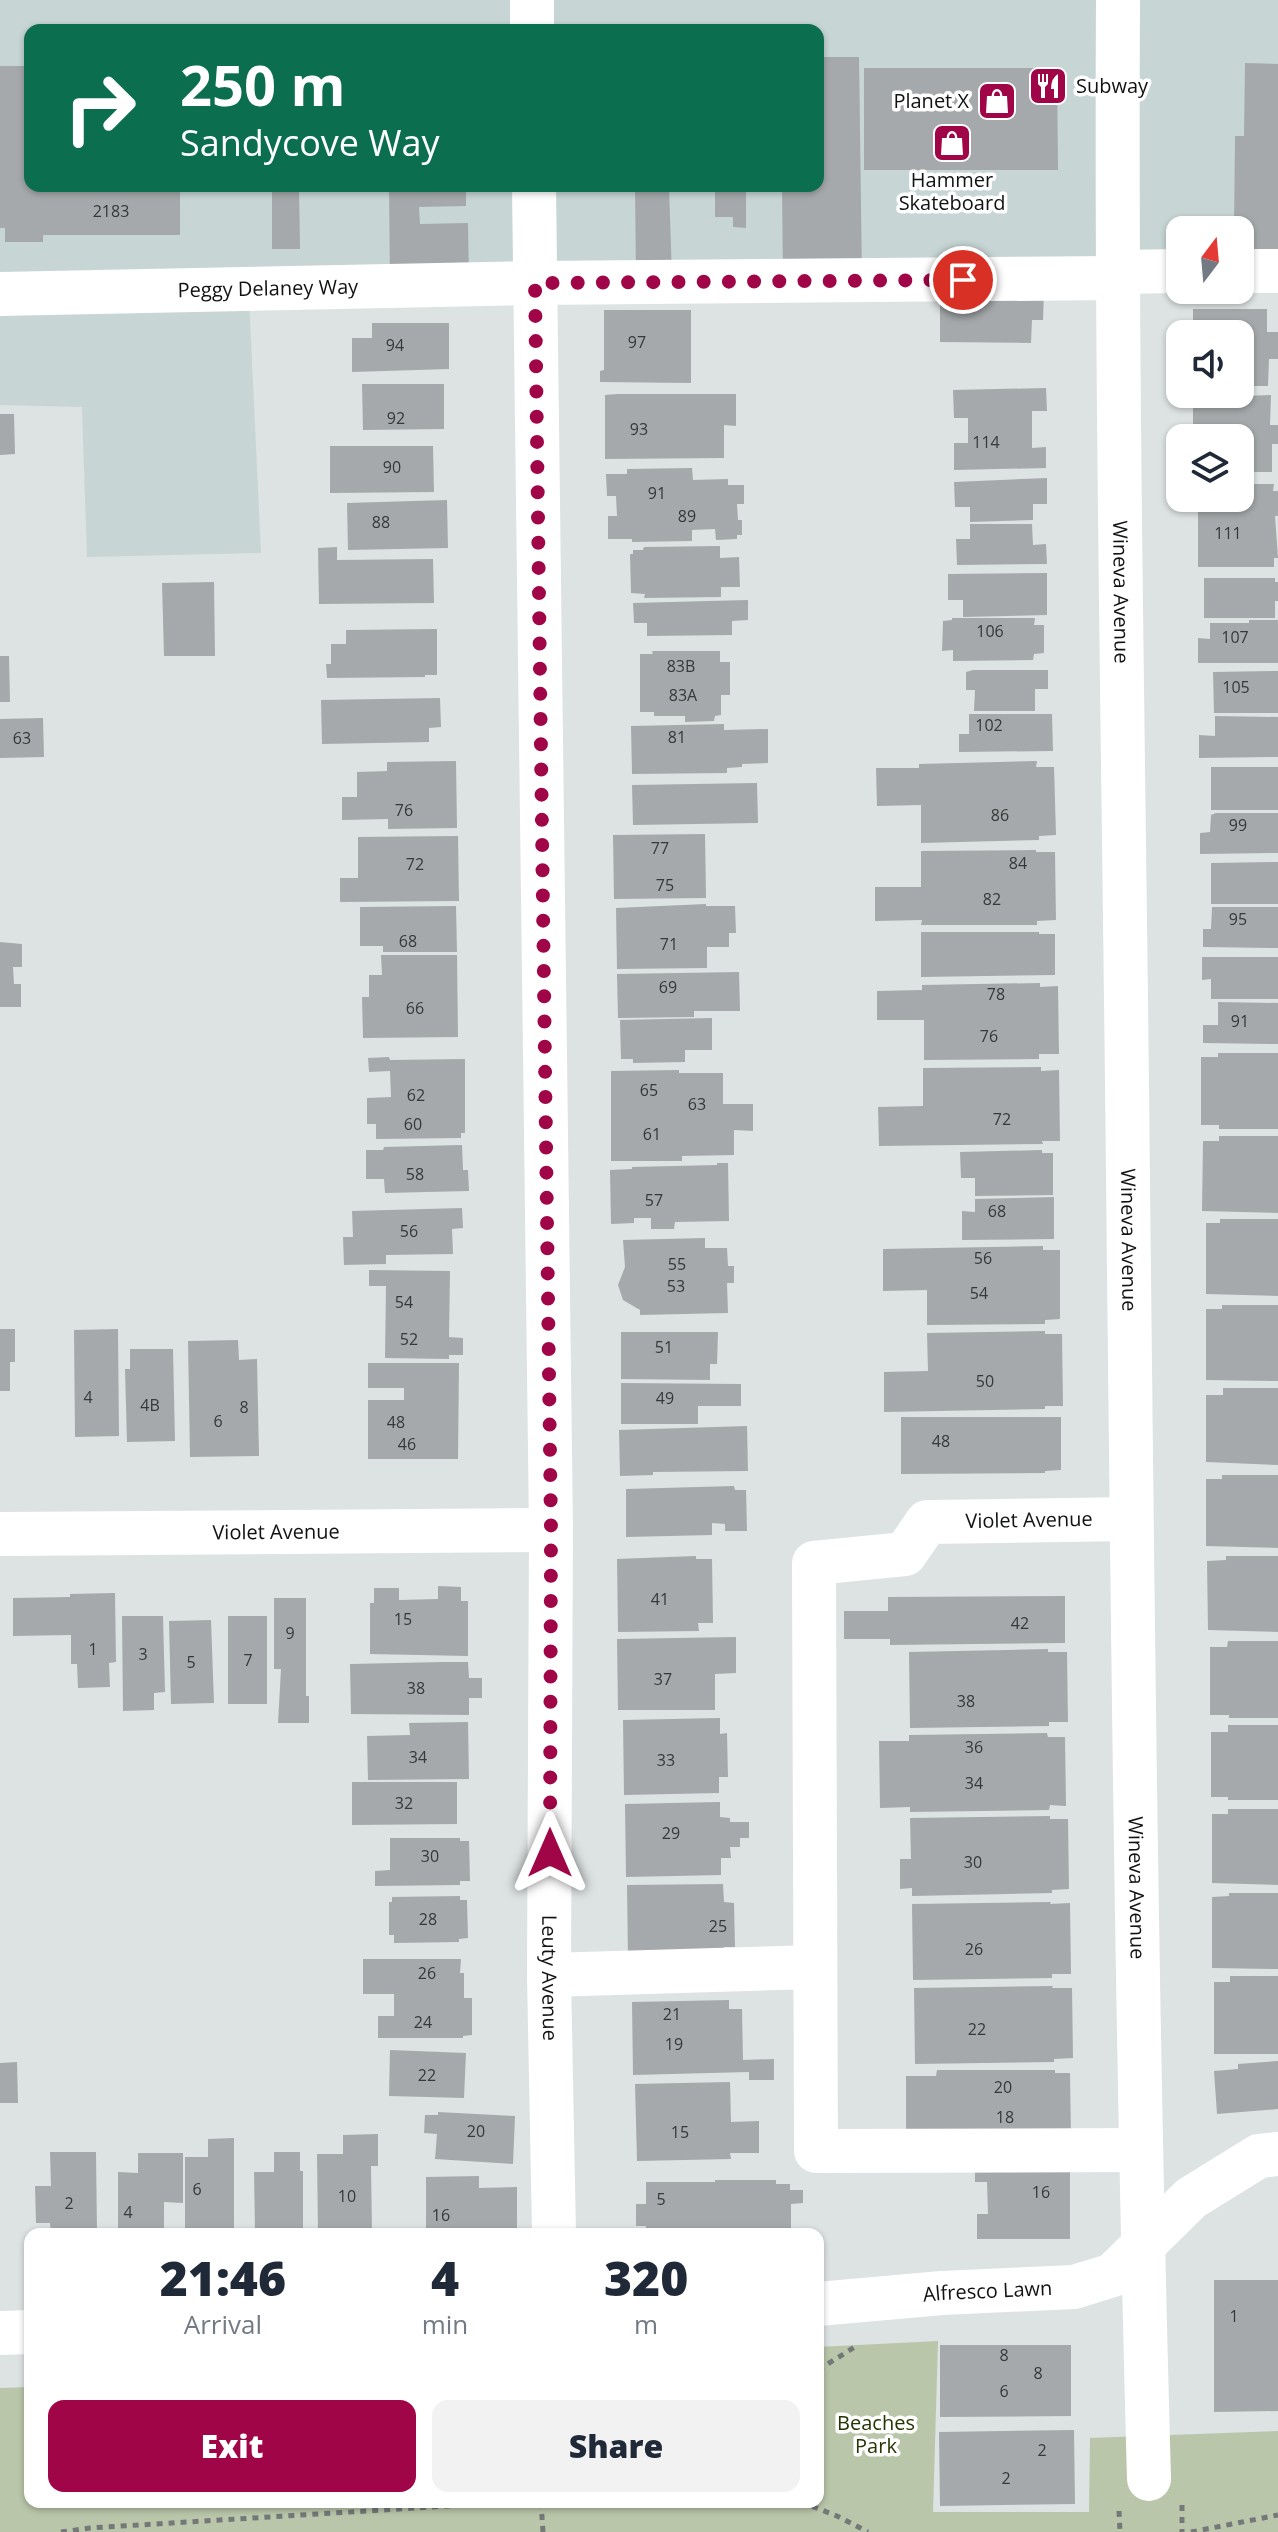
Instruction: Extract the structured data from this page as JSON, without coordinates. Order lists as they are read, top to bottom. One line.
{"streets":{"street":["Peggy Delaney Way","Wineva Avenue","Violet Avenue","Leuty Avenue","Alfresco Lawn"]},"crossings":[["Peggy Delaney Way","Wineva Avenue"],["Peggy Delaney Way","Leuty Avenue"],["Wineva Avenue","Violet Avenue"],["Wineva Avenue","Alfresco Lawn"],["Violet Avenue","Leuty Avenue"]],"parks":["Beaches Park"],"places":{"restaurant":["Subway"],"shop":["Planet X","Hammer Skateboard"]},"house_numbers":["2183","97","94","92","93","114","90","91","89","88","111","106","107","83B","105","83A","102","81","63","76","86","99","77","84","72","75","82","95","68","71","69","78","66","91","76","65","62","63","72","60","61","58","57","68","56","56","55","53","54","54","52","51","50","4","49","4B","8","6","48","48","46","41","15","42","9","1","3","7","5","37","38","38","36","34","33","34","32","29","30","30","28","25","26","26","21","24","22","19","22","20","18","20","15","6","16","10","5","2","4","16","1","8","8","6","2","2"],"north":"top","page":{"turn":["250 m","Sandycove Way"],"eta":["21:46","Arrival","4","min","320","m"],"buttons":["Exit","Share"]}}
